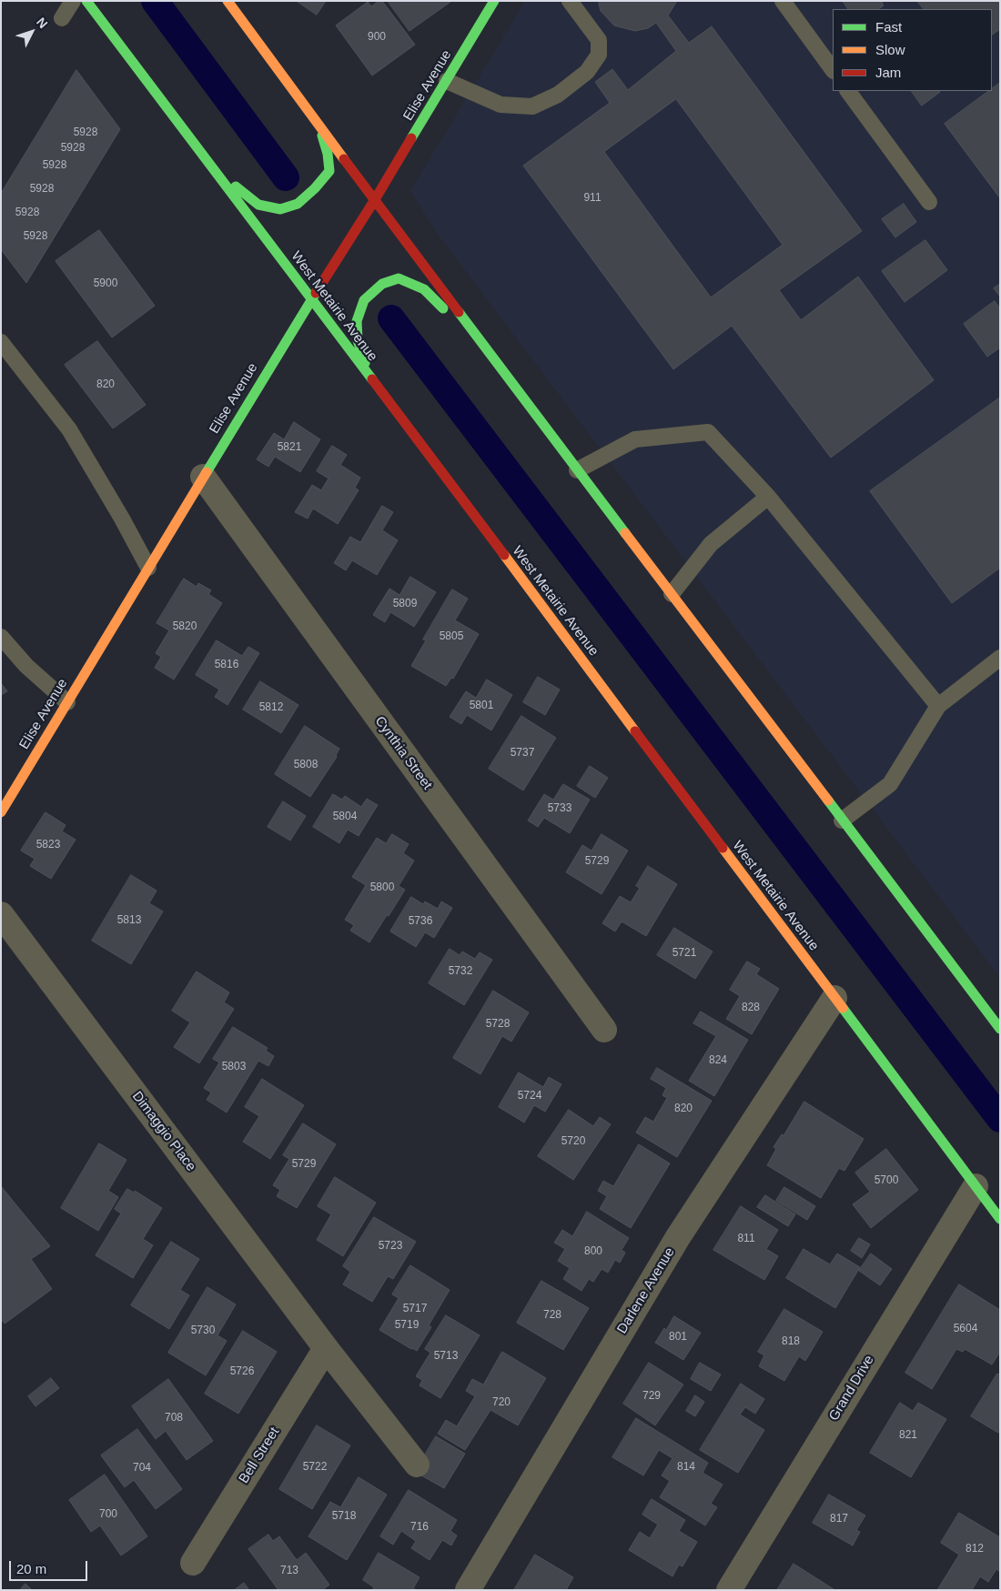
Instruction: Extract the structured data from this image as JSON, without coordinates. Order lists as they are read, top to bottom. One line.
{"streets":{"main road":["Elise Avenue","West Metairie Avenue"],"street":["Cynthia Street","Dimaggio Place","Darlene Avenue","Grand Drive","Bell Street"]},"crossings":[["Elise Avenue","West Metairie Avenue"],["Elise Avenue","Cynthia Street"],["West Metairie Avenue","Darlene Avenue"],["West Metairie Avenue","Grand Drive"],["Dimaggio Place","Bell Street"]],"house_numbers":["900","5928","5928","5928","5928","911","5928","5928","5900","820","5821","5809","5820","5805","5816","5801","5812","5737","5808","5733","5804","5823","5729","5800","5813","5736","5721","5732","828","5728","824","5803","5724","820","5720","5729","5700","811","5723","800","5717","728","5719","5604","5730","801","818","5713","5726","729","720","708","821","5722","814","704","700","5718","817","716","812","713"],"legend":["Fast","Slow","Jam"],"scale_bar":"20 m","north":"top right"}
